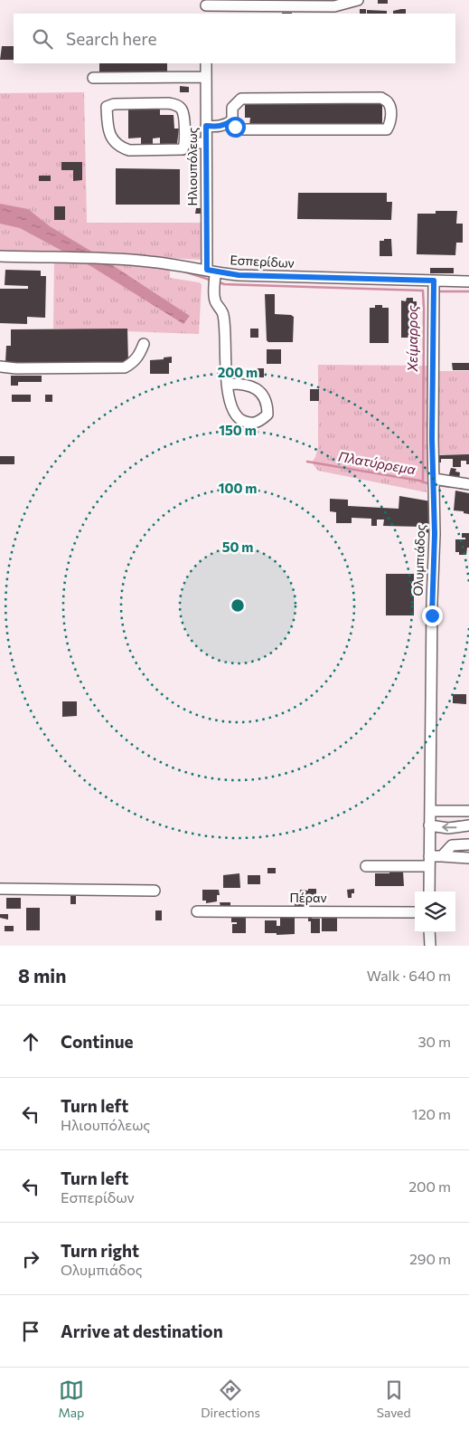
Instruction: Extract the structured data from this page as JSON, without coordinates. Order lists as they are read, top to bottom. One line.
{"streets":{"street":["Ηλιουπόλεως","Εσπερίδων","Ολυμπιάδος","Πέραν"]},"crossings":[["Ηλιουπόλεως","Εσπερίδων"],["Εσπερίδων","Ολυμπιάδος"]],"water":["Χείμαρρος","Πλατύρρεμα"],"page":{"search":"Search here","heading":["8 min","Walk · 640 m"],"list":[["Continue","30 m"],["Turn left","Ηλιουπόλεως","120 m"],["Turn left","Εσπερίδων","200 m"],["Turn right","Ολυμπιάδος","290 m"],"Arrive at destination"],"nav":["Map","Directions","Saved"]},"rings":["200 m","150 m","100 m","50 m"]}
